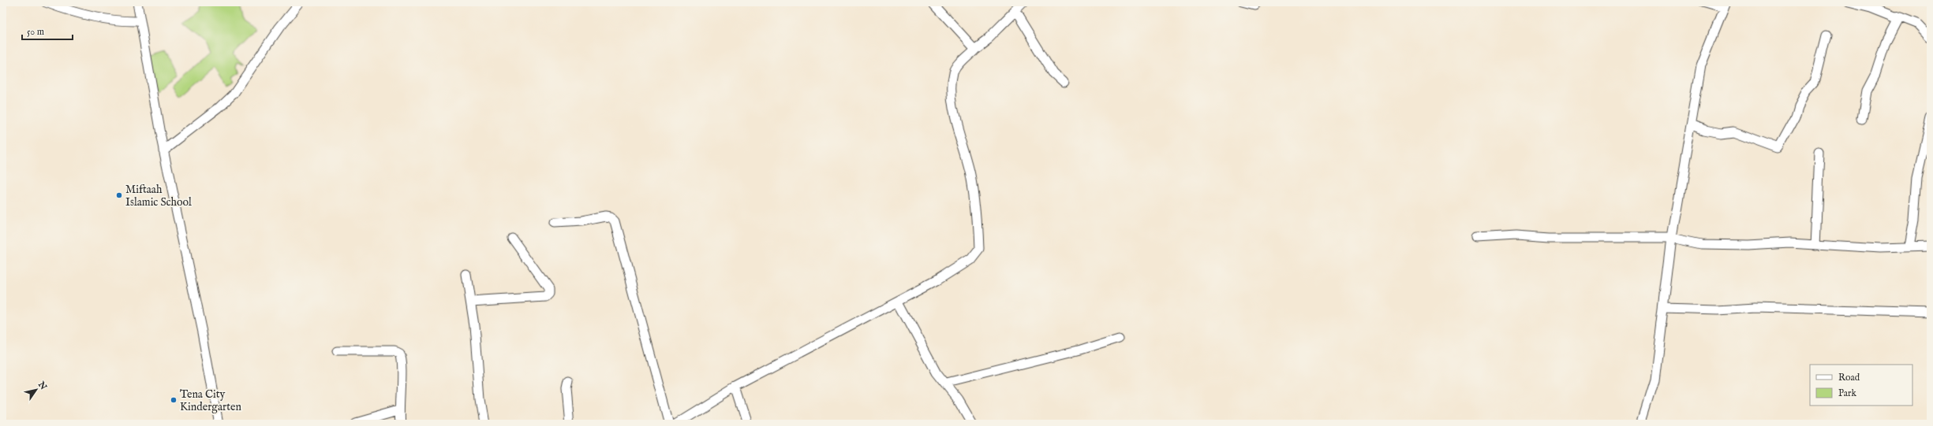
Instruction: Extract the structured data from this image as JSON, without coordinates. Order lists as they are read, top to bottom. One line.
{"places":["Miftaah Islamic School","Tena City Kindergarten"],"legend":["Road","Park"],"scale_bar":"50 m","north":"top right"}
